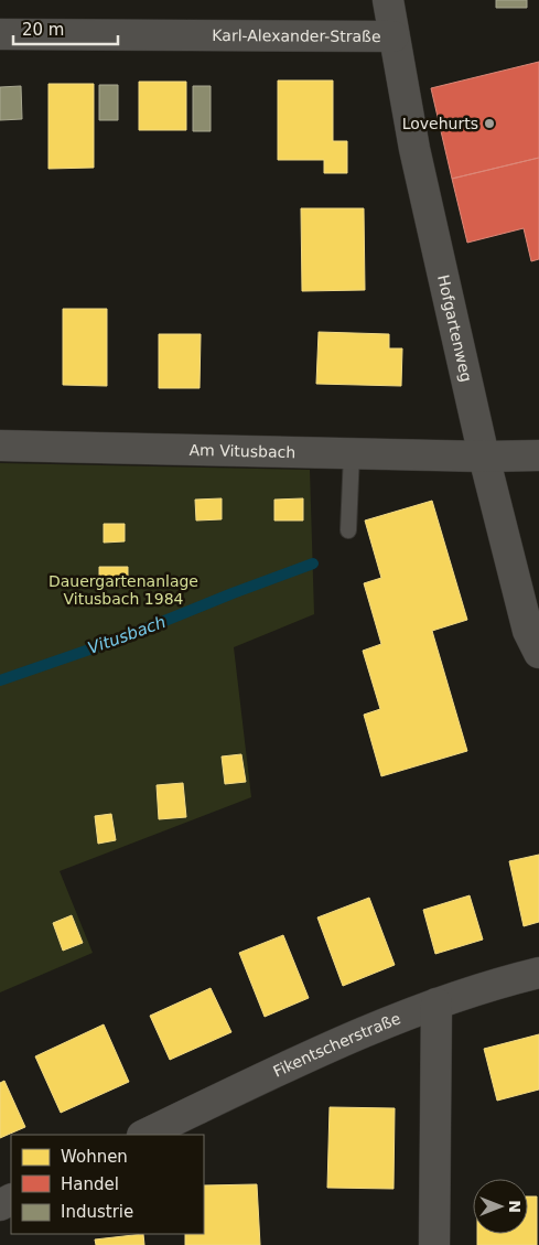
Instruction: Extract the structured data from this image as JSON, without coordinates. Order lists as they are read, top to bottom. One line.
{"streets":{"street":["Karl-Alexander-Straße","Hofgartenweg","Am Vitusbach","Fikentscherstraße"]},"crossings":[["Karl-Alexander-Straße","Hofgartenweg"],["Hofgartenweg","Am Vitusbach"]],"water":["Vitusbach"],"parks":["Dauergartenanlage Vitusbach 1984"],"places":["Lovehurts"],"legend":["Wohnen","Handel","Industrie"],"scale_bar":"20 m","north":"right"}
